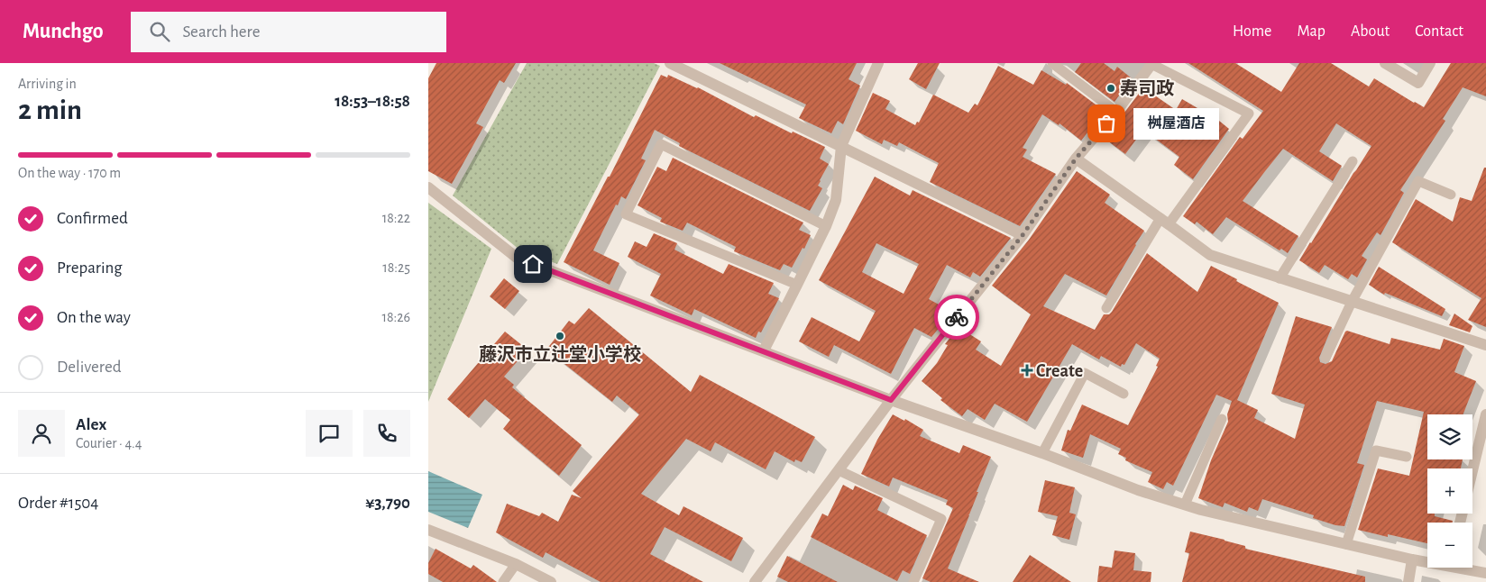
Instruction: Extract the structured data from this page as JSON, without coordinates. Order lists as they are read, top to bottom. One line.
{"places":{"other":["寿司政","桝屋酒店","藤沢市立辻堂小学校"],"health":["Create"]},"page":{"header":"Munchgo","search":"Search here","nav":["Home","Map","About","Contact"],"heading":["2 min","Arriving in","18:53–18:58"],"panel":["Alex","Courier · 4.4","Order #1504","¥3,790"],"bubble":"桝屋酒店","bar":"On the way · 170 m","list":[["Confirmed","18:22"],["Preparing","18:25"],["On the way","18:26"],"Delivered"],"map_buttons":["+","−"]}}
